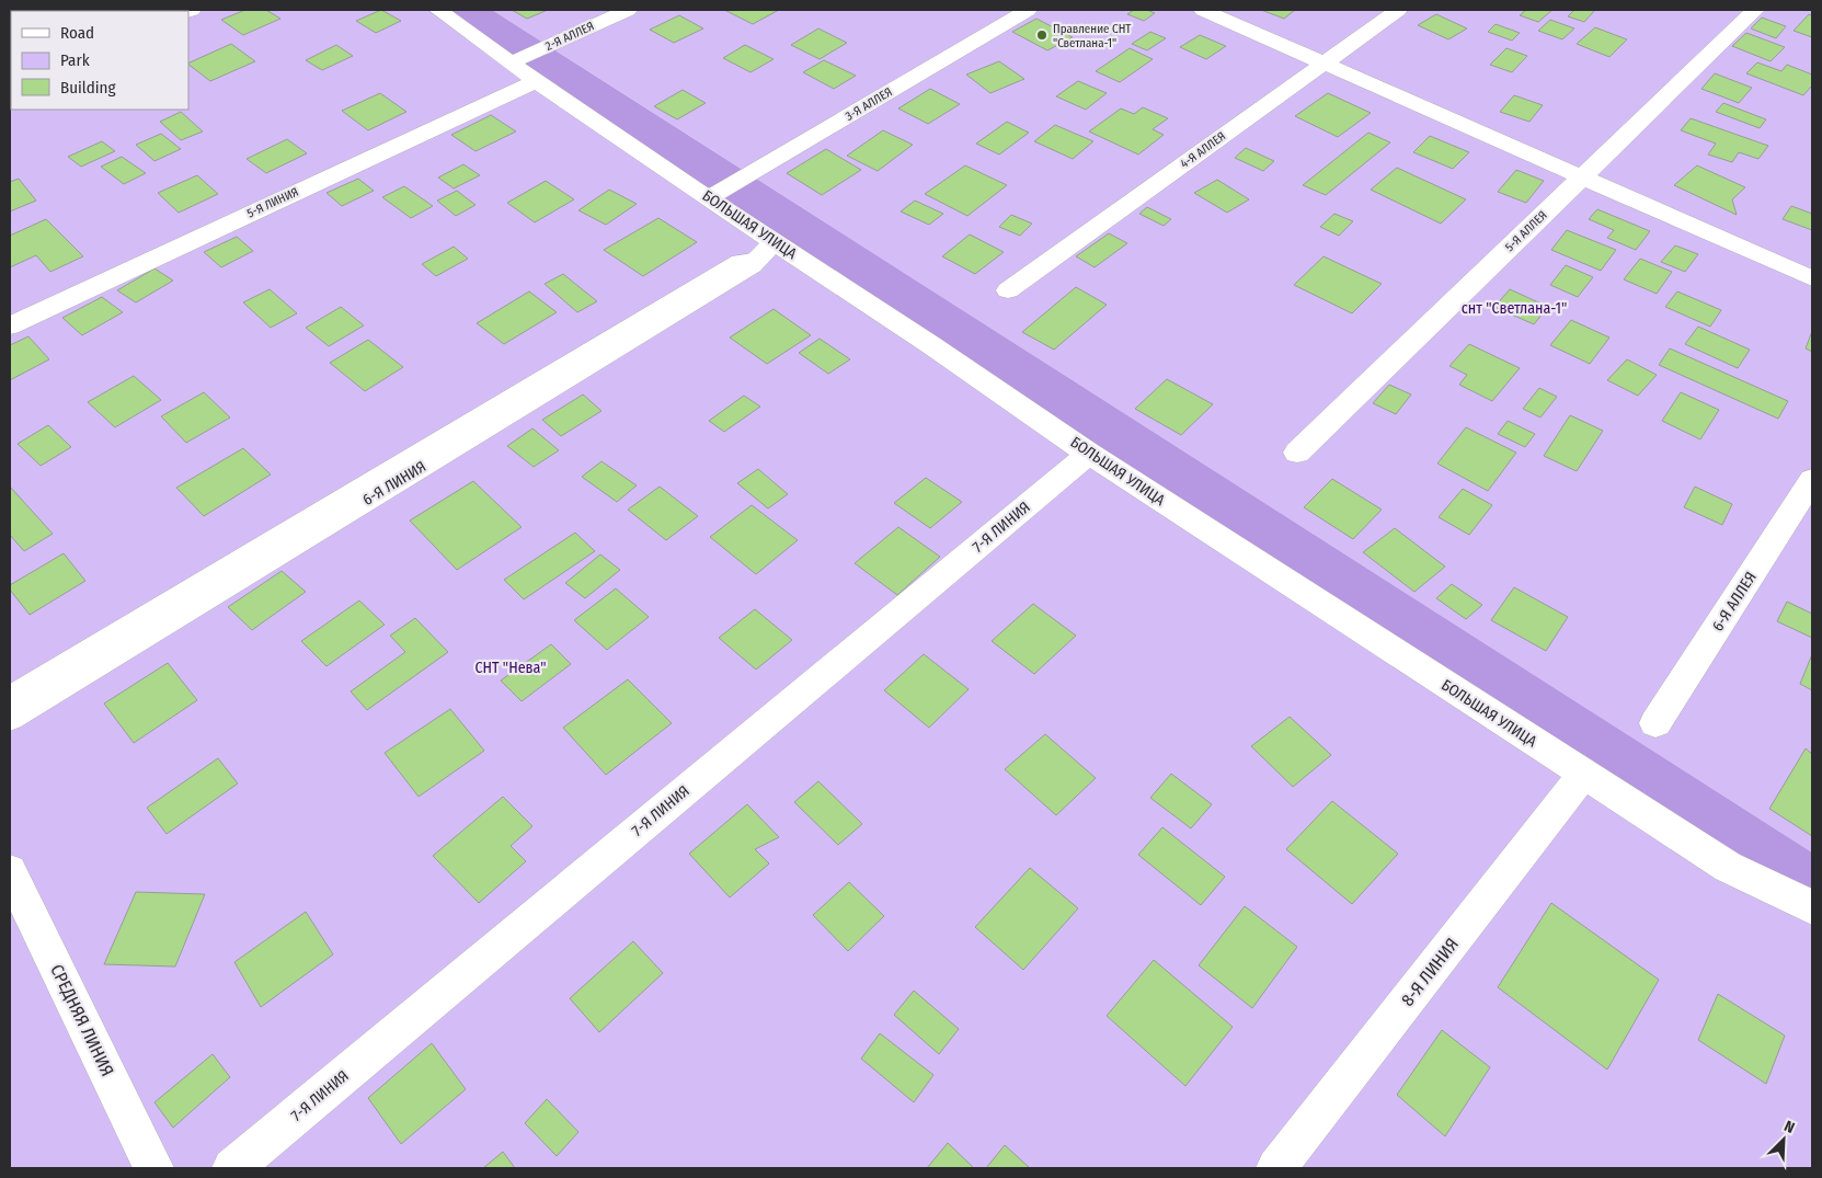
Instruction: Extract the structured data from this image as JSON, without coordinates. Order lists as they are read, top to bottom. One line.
{"streets":{"street":["2-Я АЛЛЕЯ","3-Я АЛЛЕЯ","4-Я АЛЛЕЯ","5-Я ЛИНИЯ","БОЛЬШАЯ УЛИЦА","5-Я АЛЛЕЯ","6-Я ЛИНИЯ","7-Я ЛИНИЯ","6-Я АЛЛЕЯ","8-Я ЛИНИЯ","СРЕДНЯЯ ЛИНИЯ"]},"crossings":[["2-Я АЛЛЕЯ","БОЛЬШАЯ УЛИЦА"],["3-Я АЛЛЕЯ","БОЛЬШАЯ УЛИЦА"],["5-Я ЛИНИЯ","БОЛЬШАЯ УЛИЦА"],["БОЛЬШАЯ УЛИЦА","6-Я ЛИНИЯ"],["БОЛЬШАЯ УЛИЦА","7-Я ЛИНИЯ"],["БОЛЬШАЯ УЛИЦА","8-Я ЛИНИЯ"]],"parks":["снт \"Светлана-1\"","СНТ \"Нева\""],"places":["Правление СНТ \"Светлана-1\""],"legend":["Road","Park","Building"],"north":"top right"}
